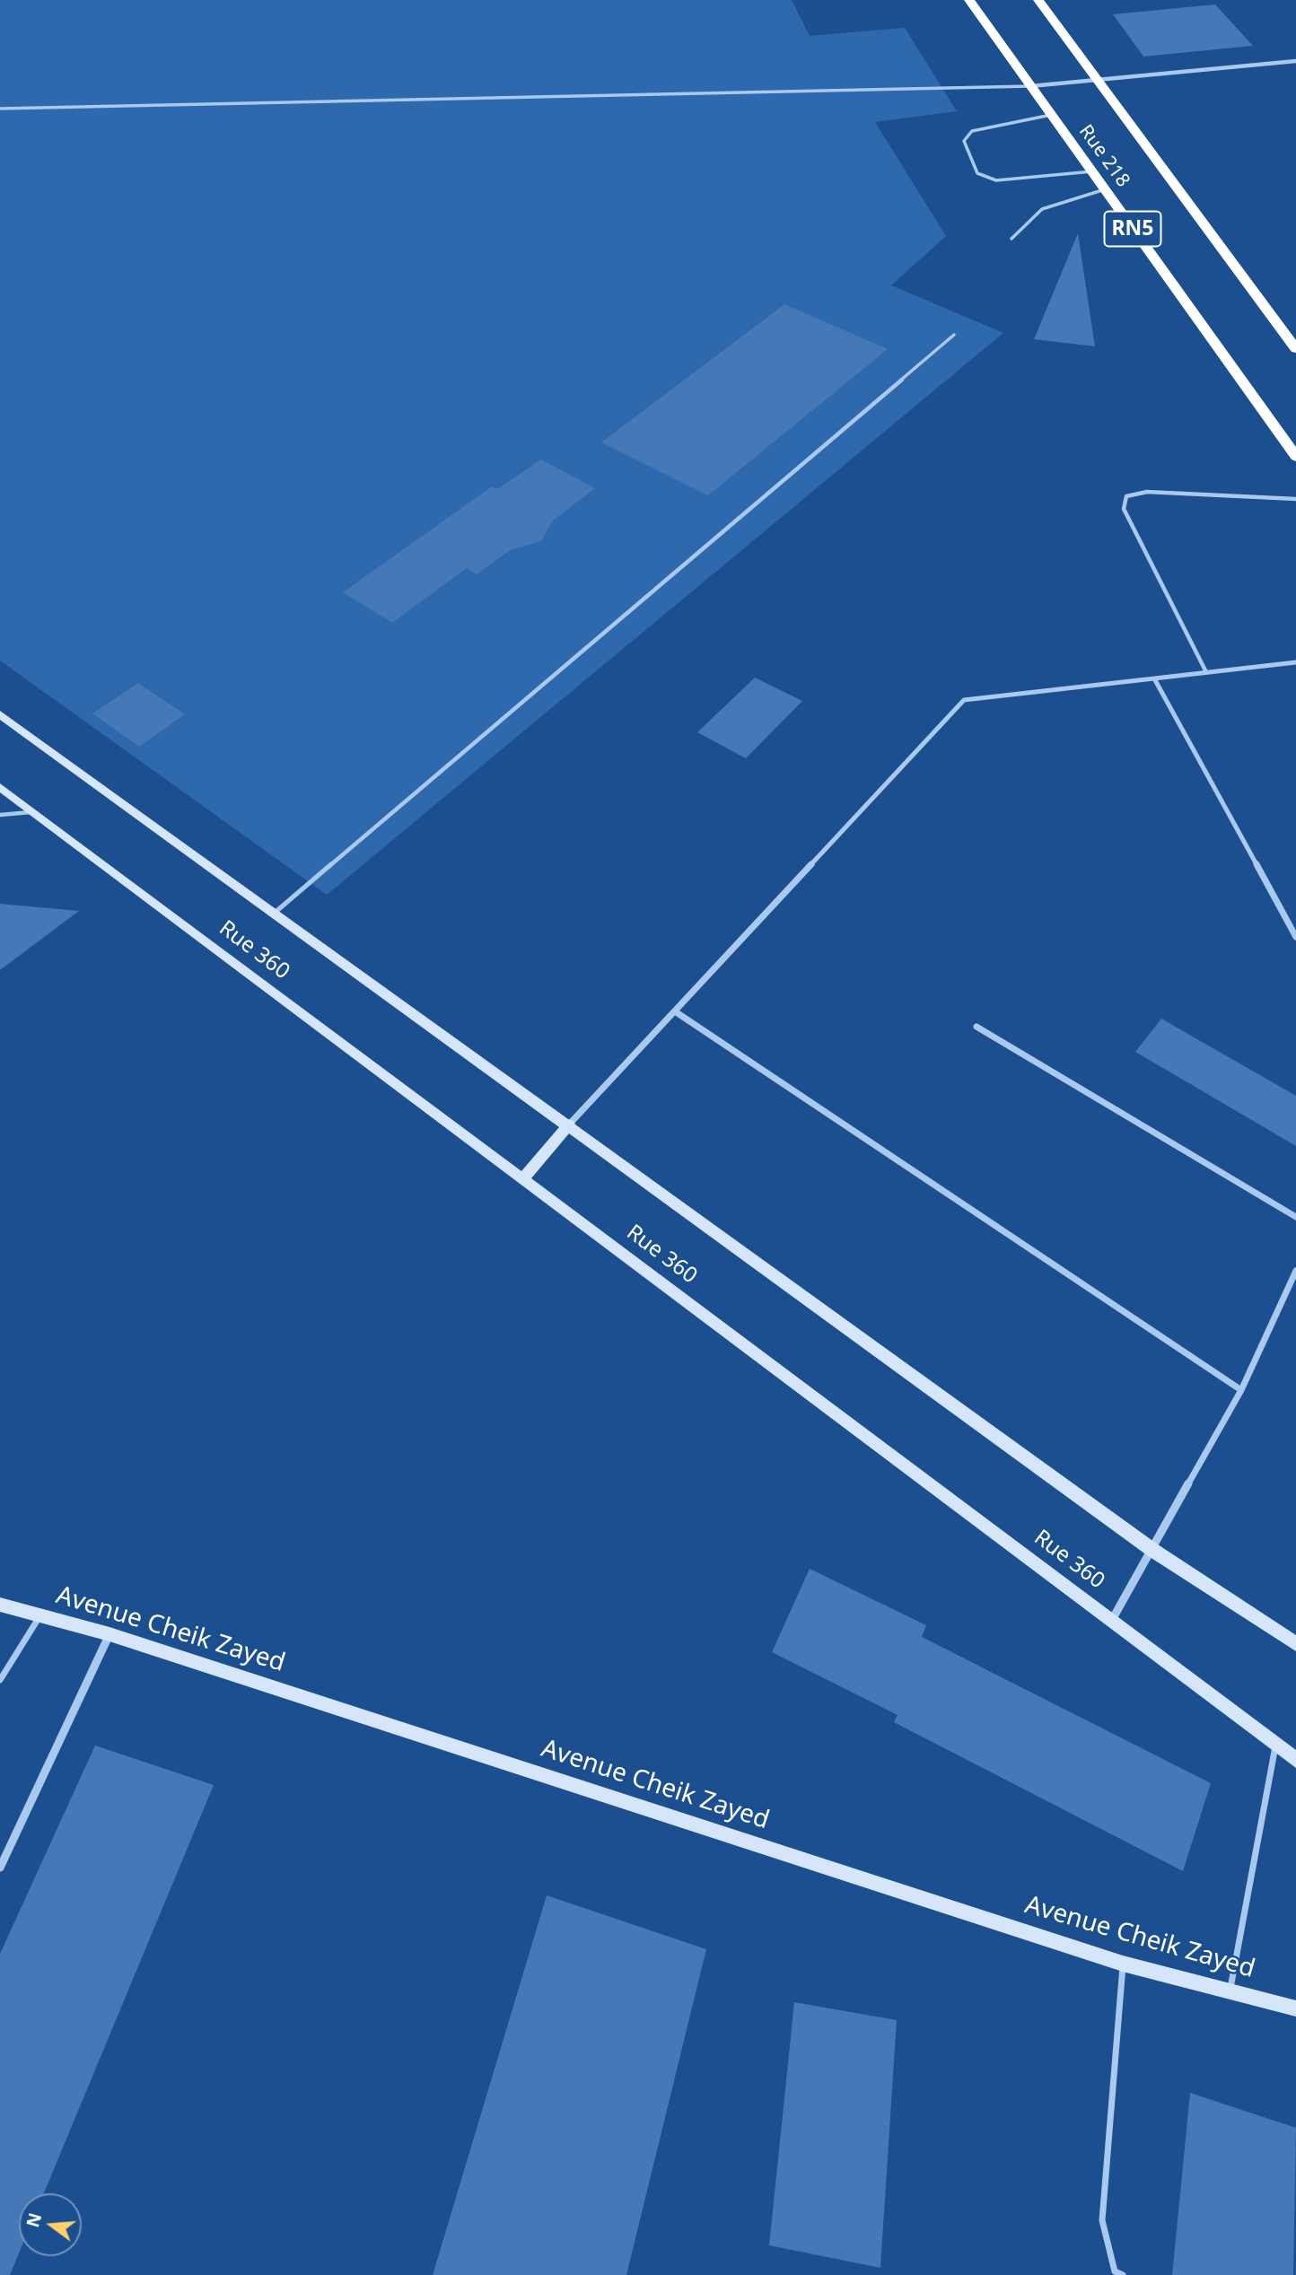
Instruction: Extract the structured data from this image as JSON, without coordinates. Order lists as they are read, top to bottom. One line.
{"streets":{"highway":["Rue 218","RN5"],"main road":["Rue 360","Avenue Cheik Zayed"]},"north":"left"}
